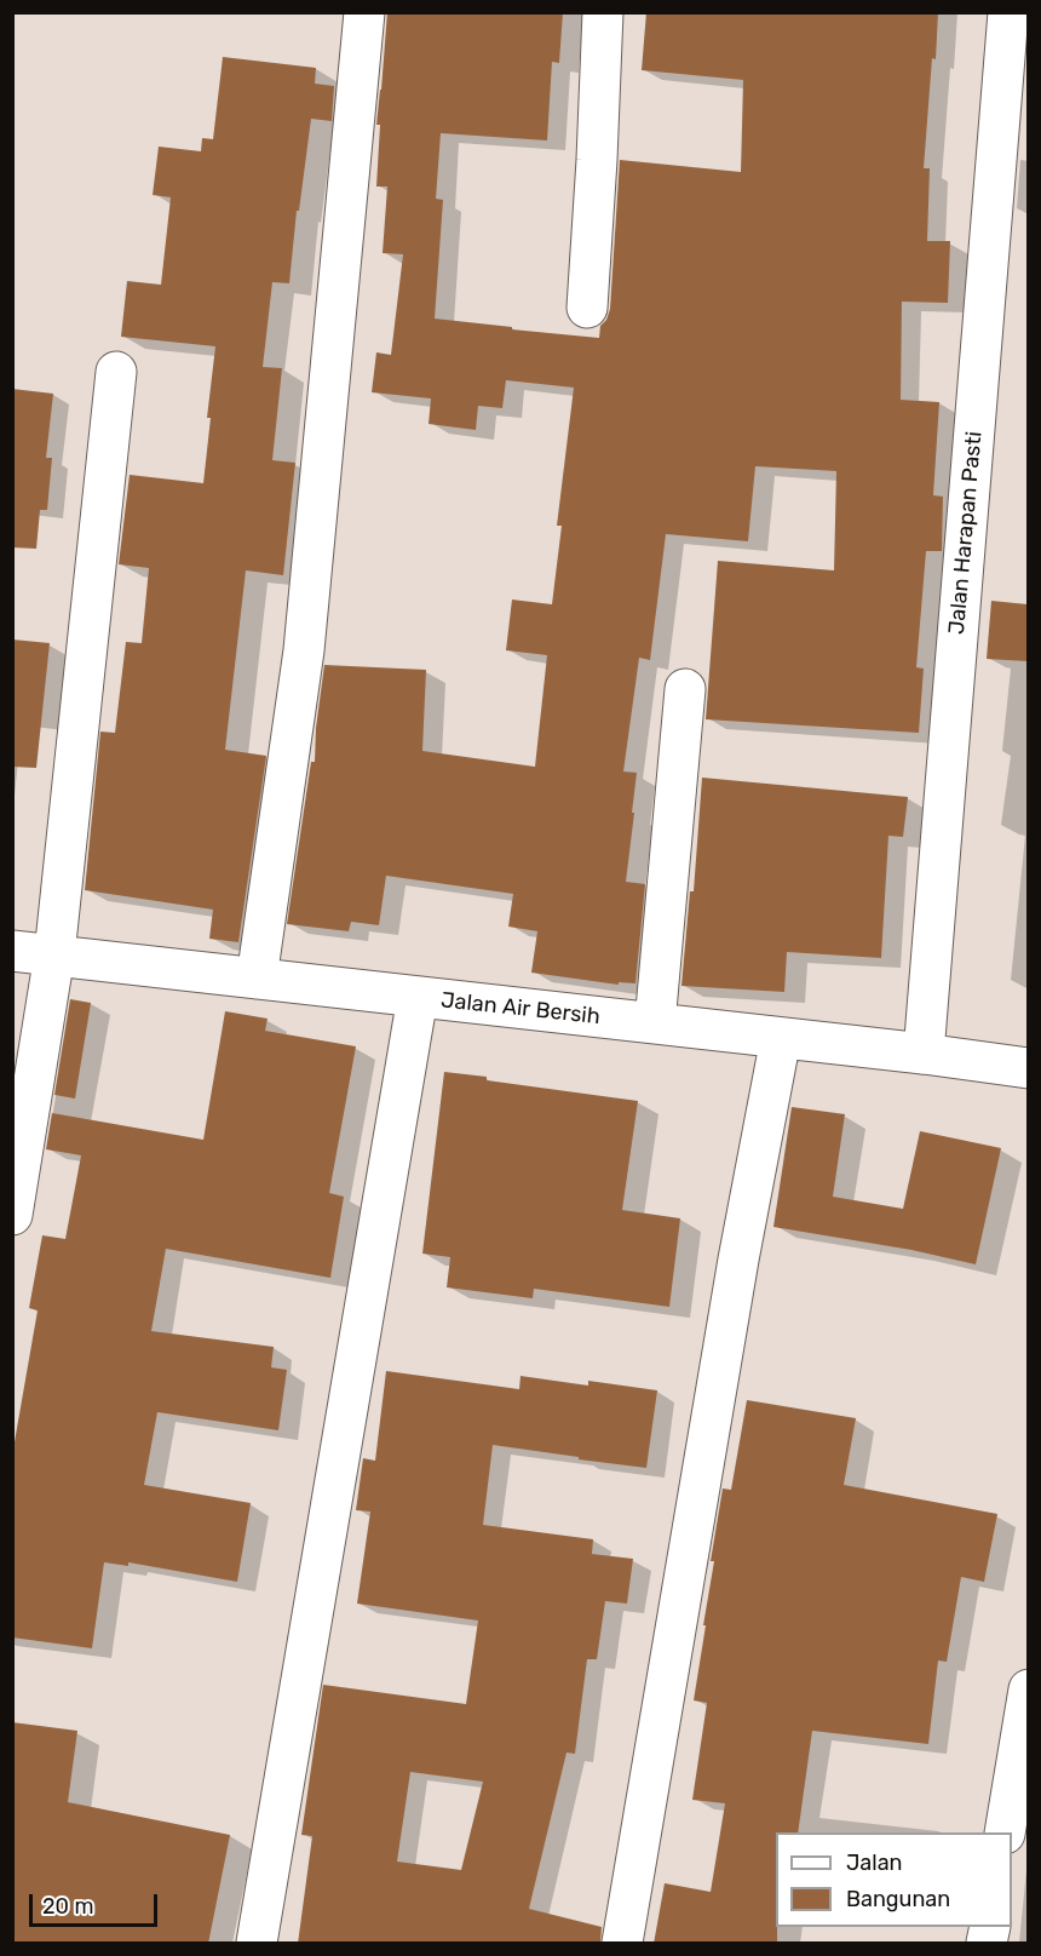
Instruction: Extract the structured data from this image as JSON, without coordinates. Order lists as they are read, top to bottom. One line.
{"streets":{"street":["Jalan Harapan Pasti","Jalan Air Bersih"]},"crossings":[["Jalan Harapan Pasti","Jalan Air Bersih"]],"legend":["Jalan","Bangunan"],"scale_bar":"20 m"}
